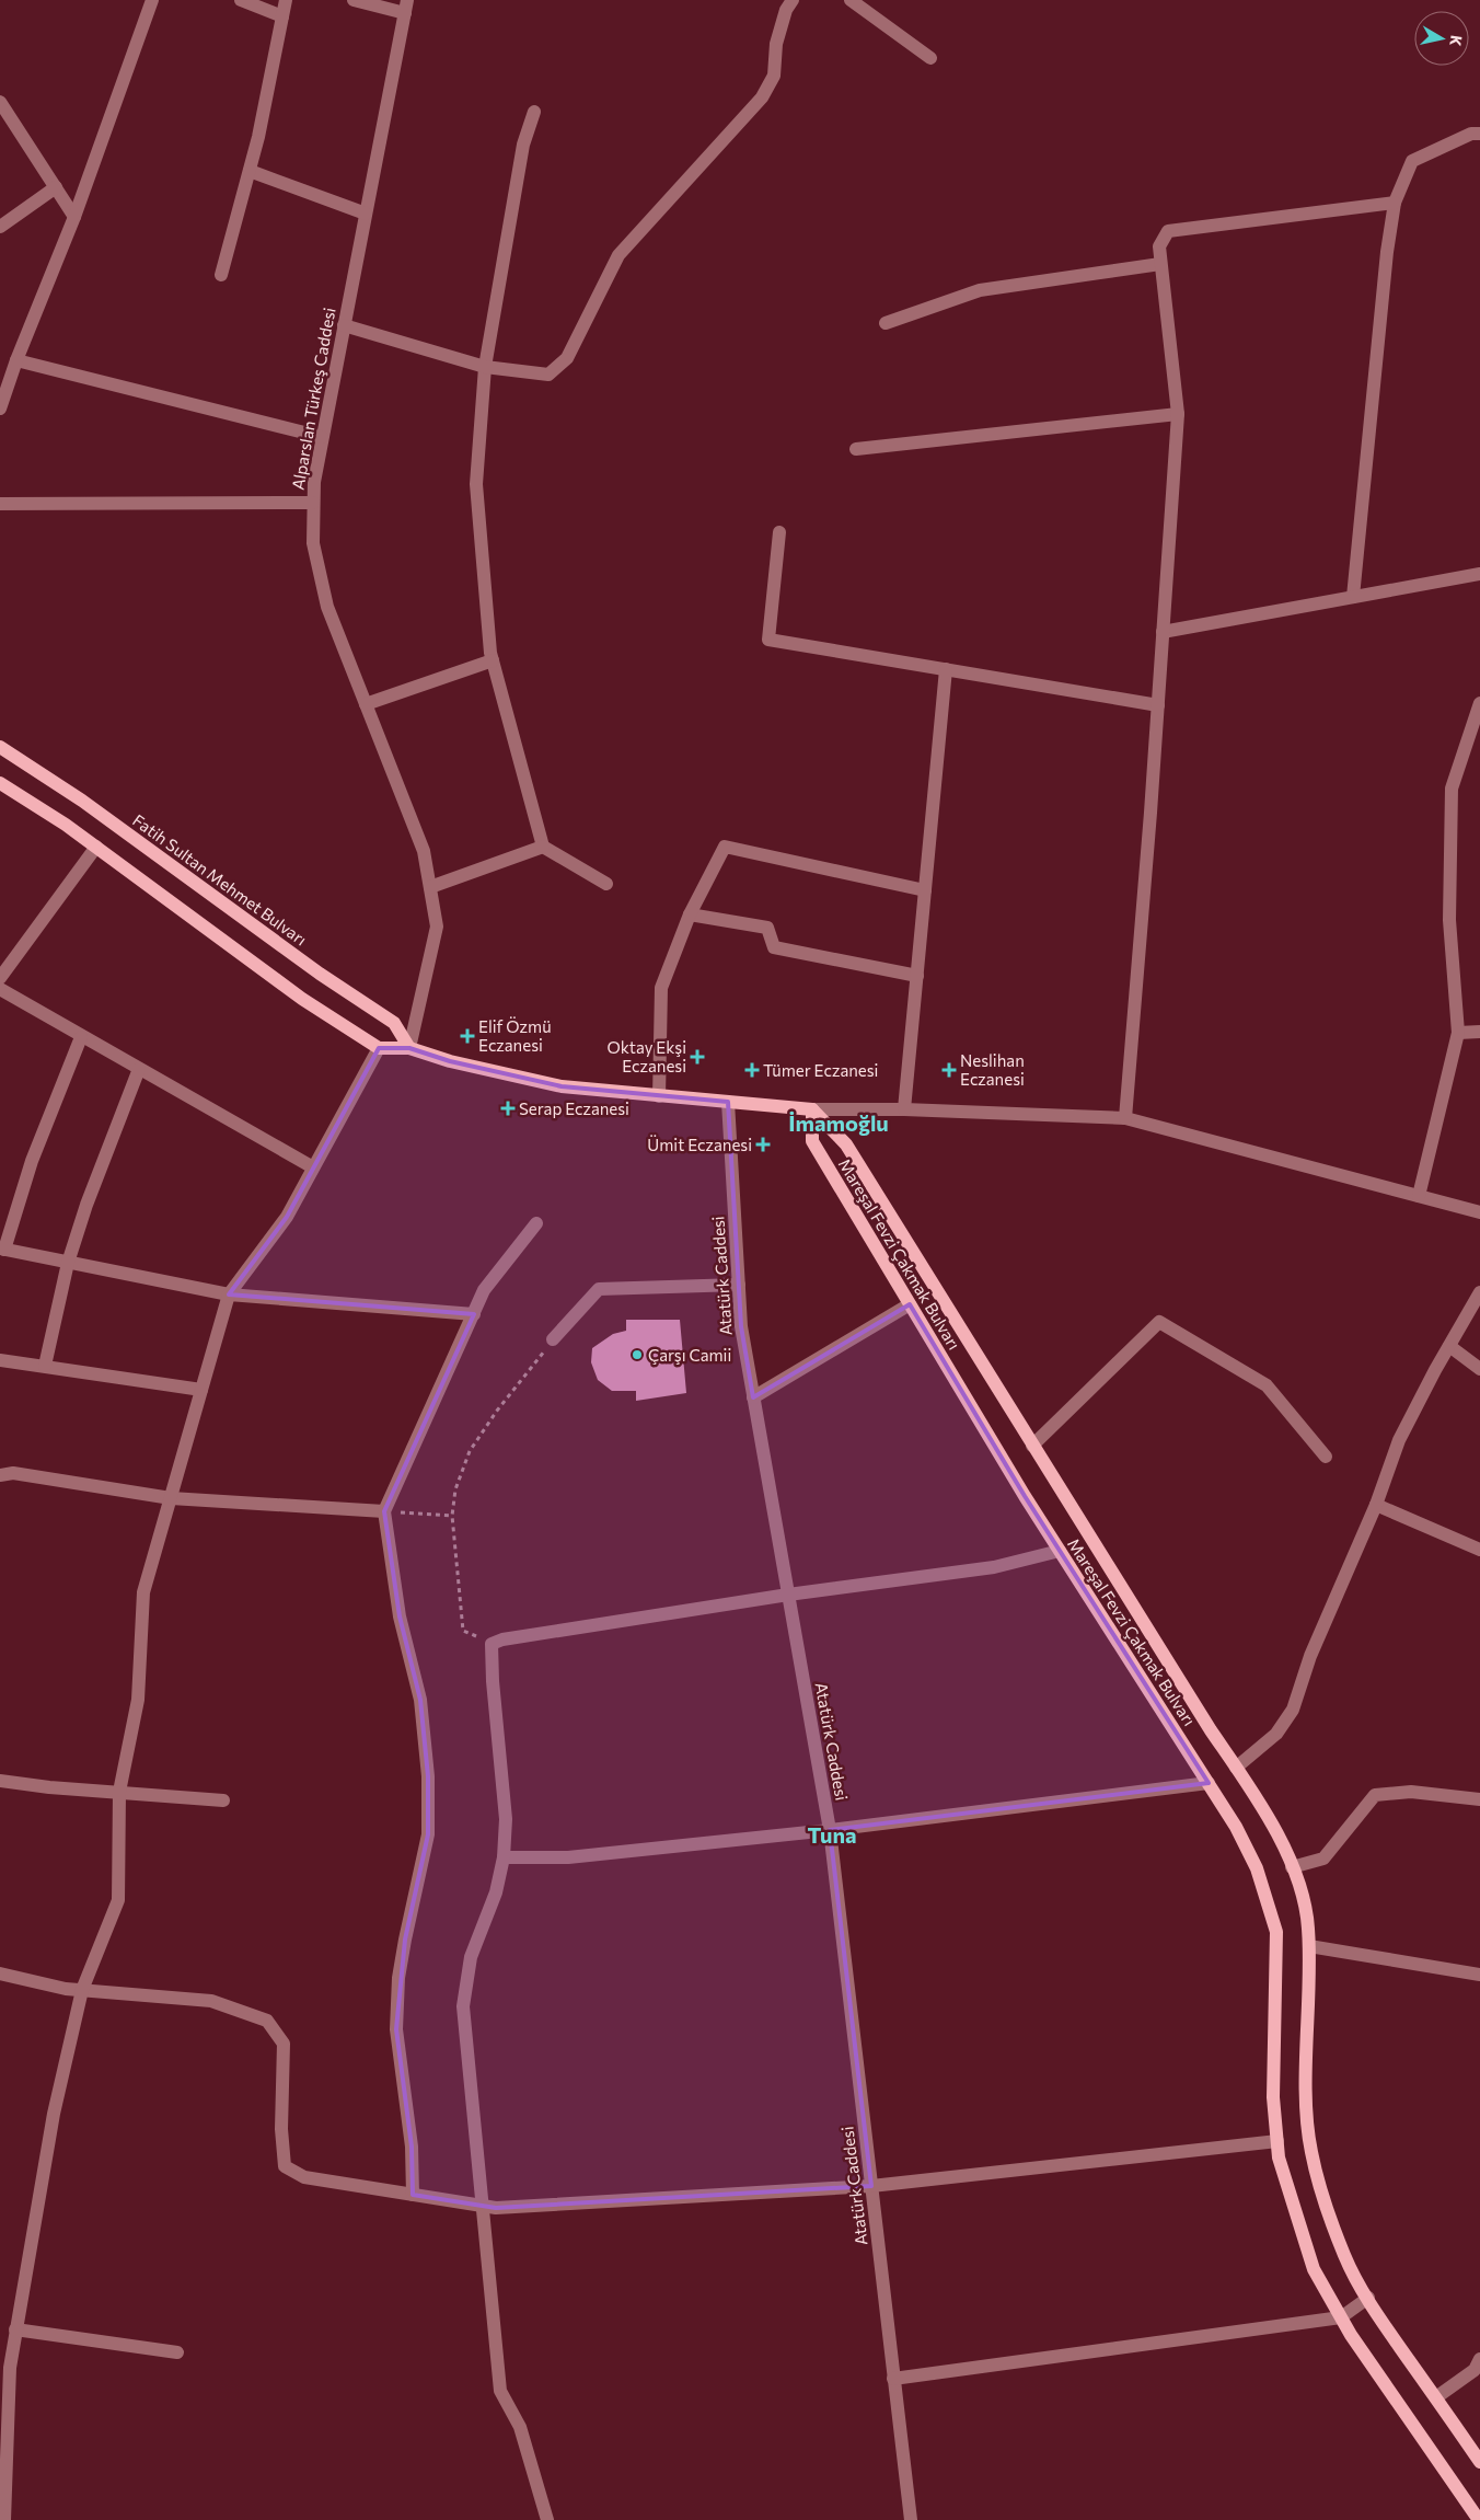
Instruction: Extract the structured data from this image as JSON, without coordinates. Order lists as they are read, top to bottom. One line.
{"streets":{"main road":["Fatih Sultan Mehmet Bulvarı","Mareşal Fevzi Çakmak Bulvarı"],"street":["Alparslan Türkeş Caddesi","Atatürk Caddesi"]},"crossings":[["Alparslan Türkeş Caddesi","Fatih Sultan Mehmet Bulvarı"]],"districts":["İmamoğlu","Tuna"],"places":{"health":["Elif Özmü Eczanesi","Oktay Ekşi Eczanesi","Tümer Eczanesi","Neslihan Eczanesi","Serap Eczanesi","Ümit Eczanesi"],"other":["Çarşı Camii"]},"north":"right"}
